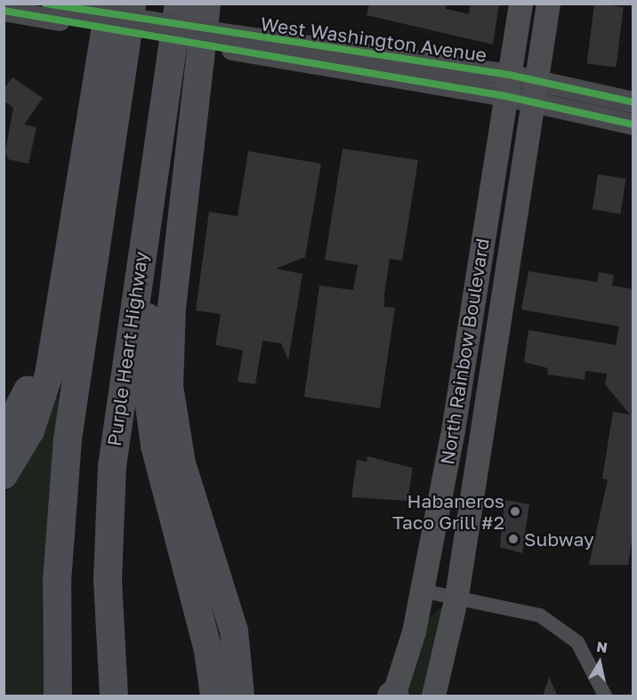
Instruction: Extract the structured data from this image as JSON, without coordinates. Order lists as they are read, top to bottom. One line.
{"streets":{"highway":["Purple Heart Highway"],"main road":["West Washington Avenue","North Rainbow Boulevard"]},"crossings":[["West Washington Avenue","North Rainbow Boulevard"]],"places":["Habaneros Taco Grill #2","Subway"],"north":"top"}
